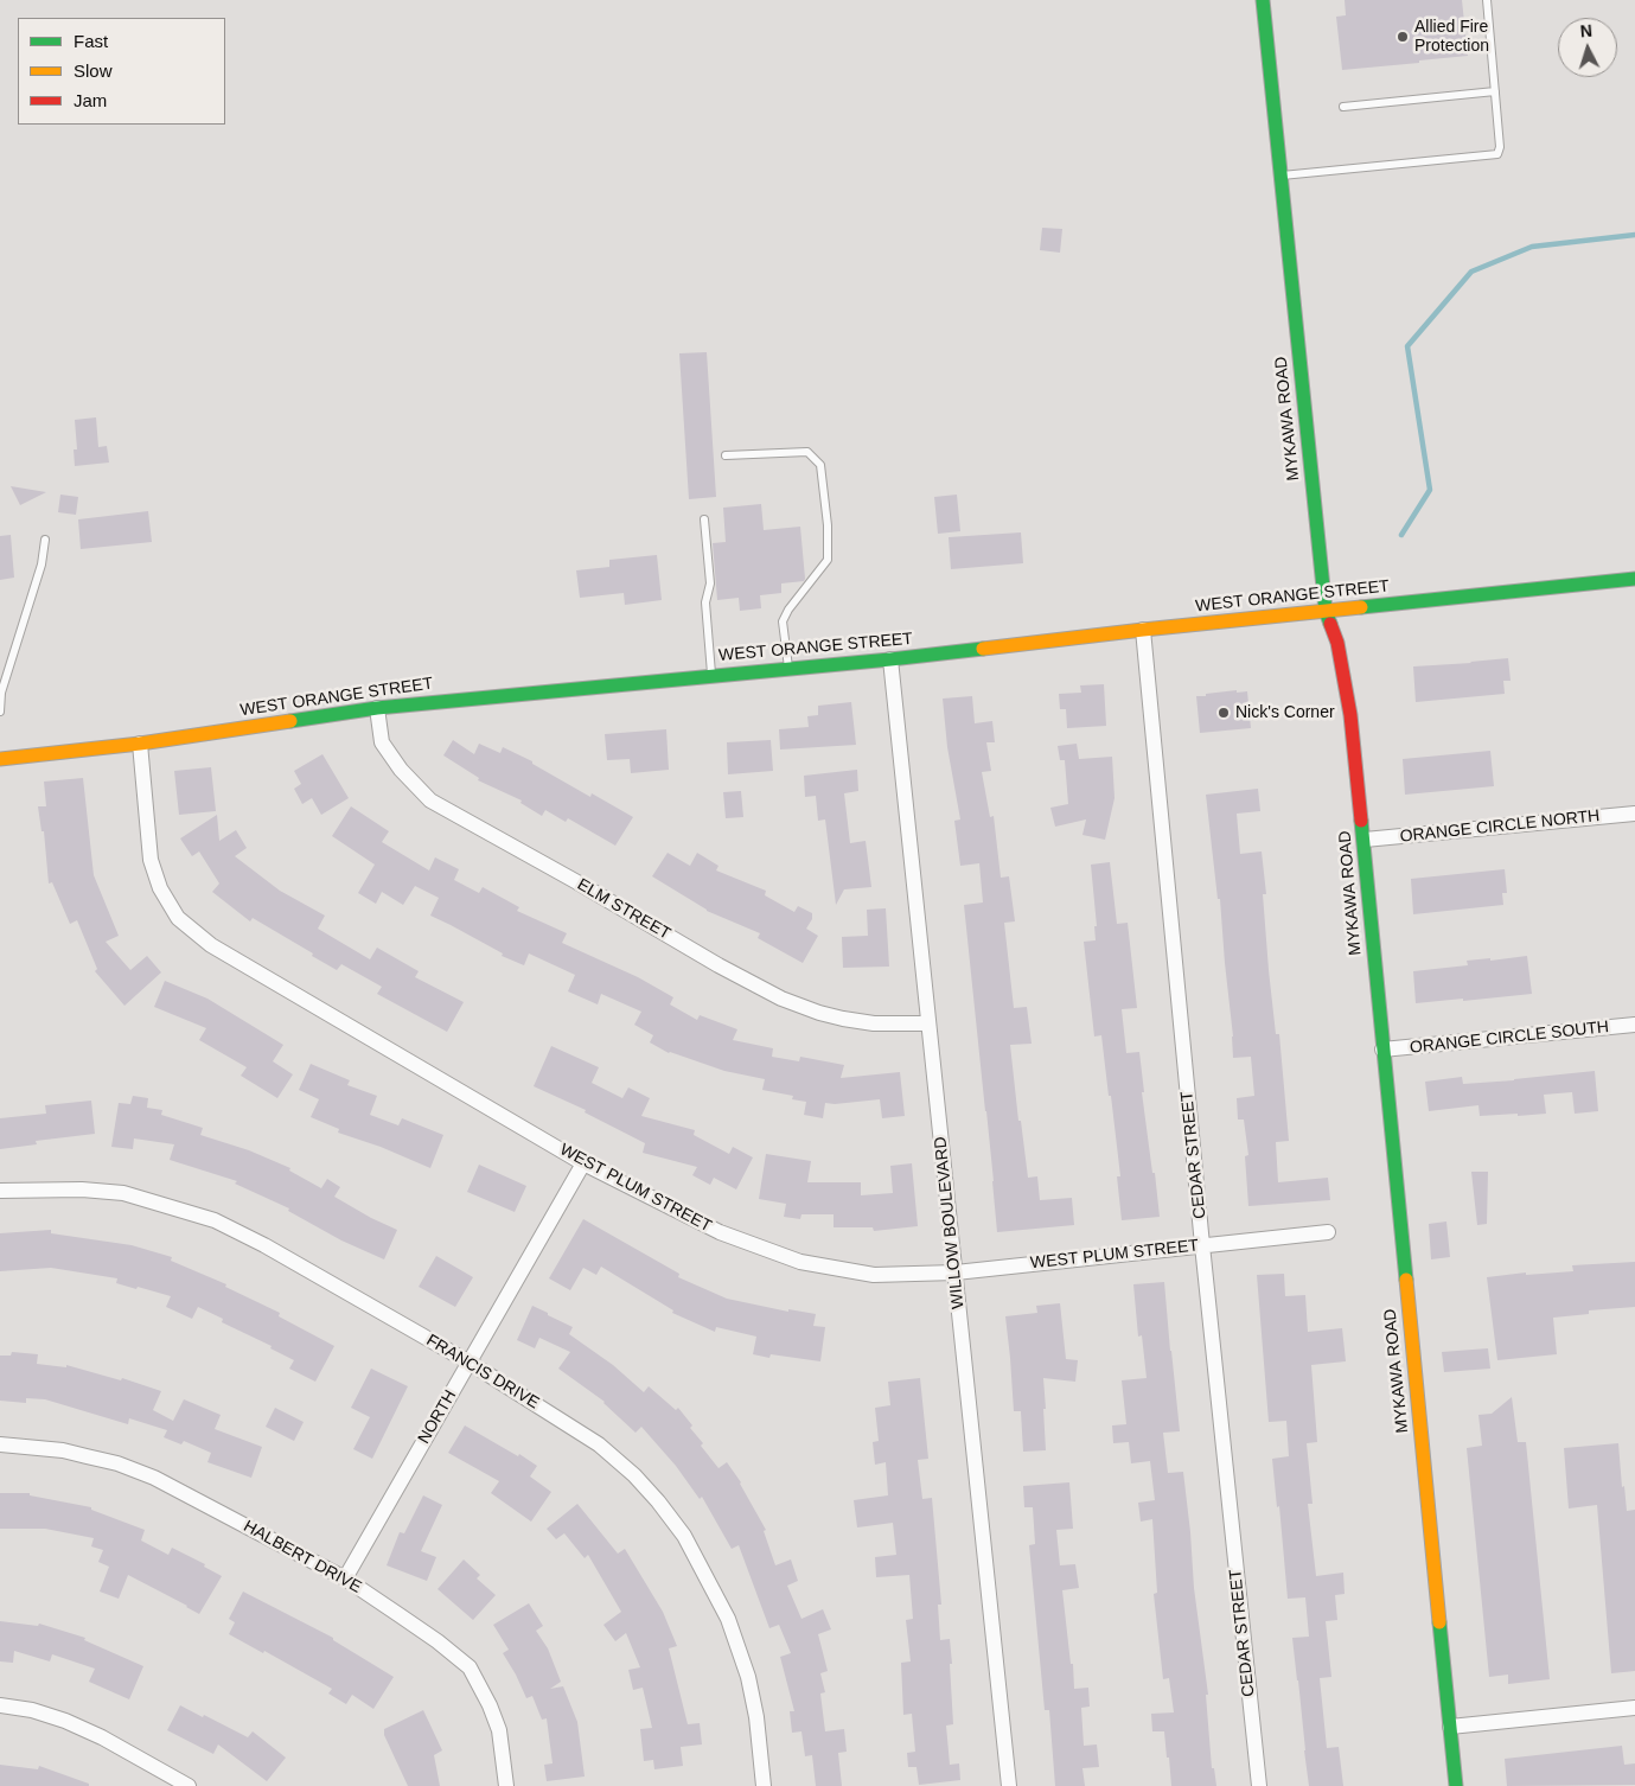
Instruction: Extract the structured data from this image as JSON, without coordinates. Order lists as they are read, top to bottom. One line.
{"streets":{"main road":["MYKAWA ROAD","WEST ORANGE STREET"],"street":["ORANGE CIRCLE NORTH","ELM STREET","ORANGE CIRCLE SOUTH","CEDAR STREET","WEST PLUM STREET","WILLOW BOULEVARD","FRANCIS DRIVE","NORTH","HALBERT DRIVE"]},"crossings":[["MYKAWA ROAD","WEST ORANGE STREET"],["MYKAWA ROAD","ORANGE CIRCLE NORTH"],["MYKAWA ROAD","ORANGE CIRCLE SOUTH"],["WEST ORANGE STREET","ELM STREET"],["WEST ORANGE STREET","CEDAR STREET"],["WEST ORANGE STREET","WEST PLUM STREET"],["WEST ORANGE STREET","WILLOW BOULEVARD"],["ELM STREET","WILLOW BOULEVARD"],["CEDAR STREET","WEST PLUM STREET"],["WEST PLUM STREET","WILLOW BOULEVARD"],["WEST PLUM STREET","NORTH"],["FRANCIS DRIVE","NORTH"],["NORTH","HALBERT DRIVE"]],"places":["Allied Fire Protection","Nick's Corner"],"legend":["Fast","Slow","Jam"],"north":"top"}
